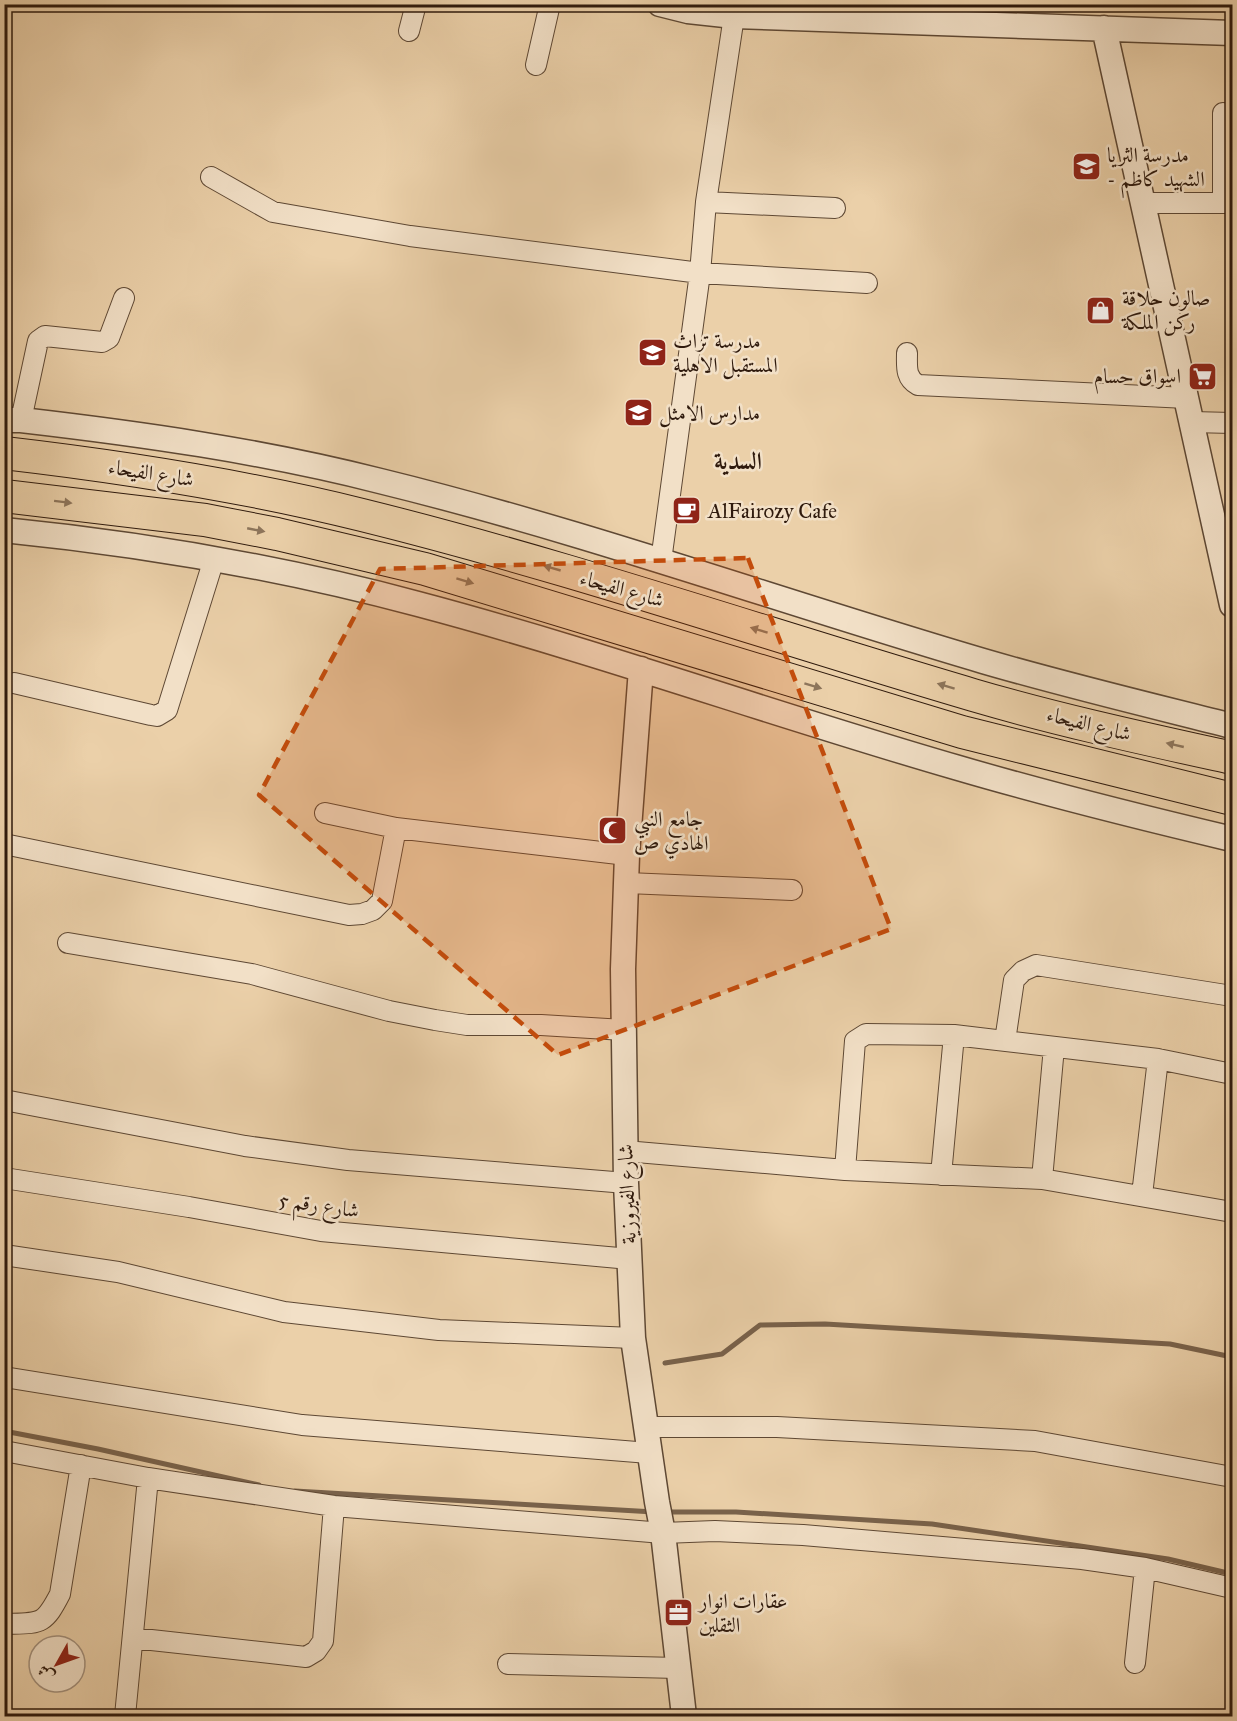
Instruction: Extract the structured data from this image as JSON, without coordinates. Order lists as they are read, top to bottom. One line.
{"streets":{"highway":["شارع الفيحاء"],"street":["شارع الفيروزية","شارع رقم 5"]},"crossings":[["شارع الفيروزية","شارع رقم 5"]],"districts":["السدية"],"places":{"school or university":["مدرسة الثريا - الشهيد كاظم","مدرسة تراث المستقبل الاهلية","مدارس الامثل"],"shop":["صالون حلاقة ركن الملكة"],"supermarket":["اسواق حسام"],"cafe":["AlFairozy Cafe"],"mosque":["جامع النبي الهادي ص"],"office":["عقارات انوار الثقلين"]},"north":"bottom left"}
